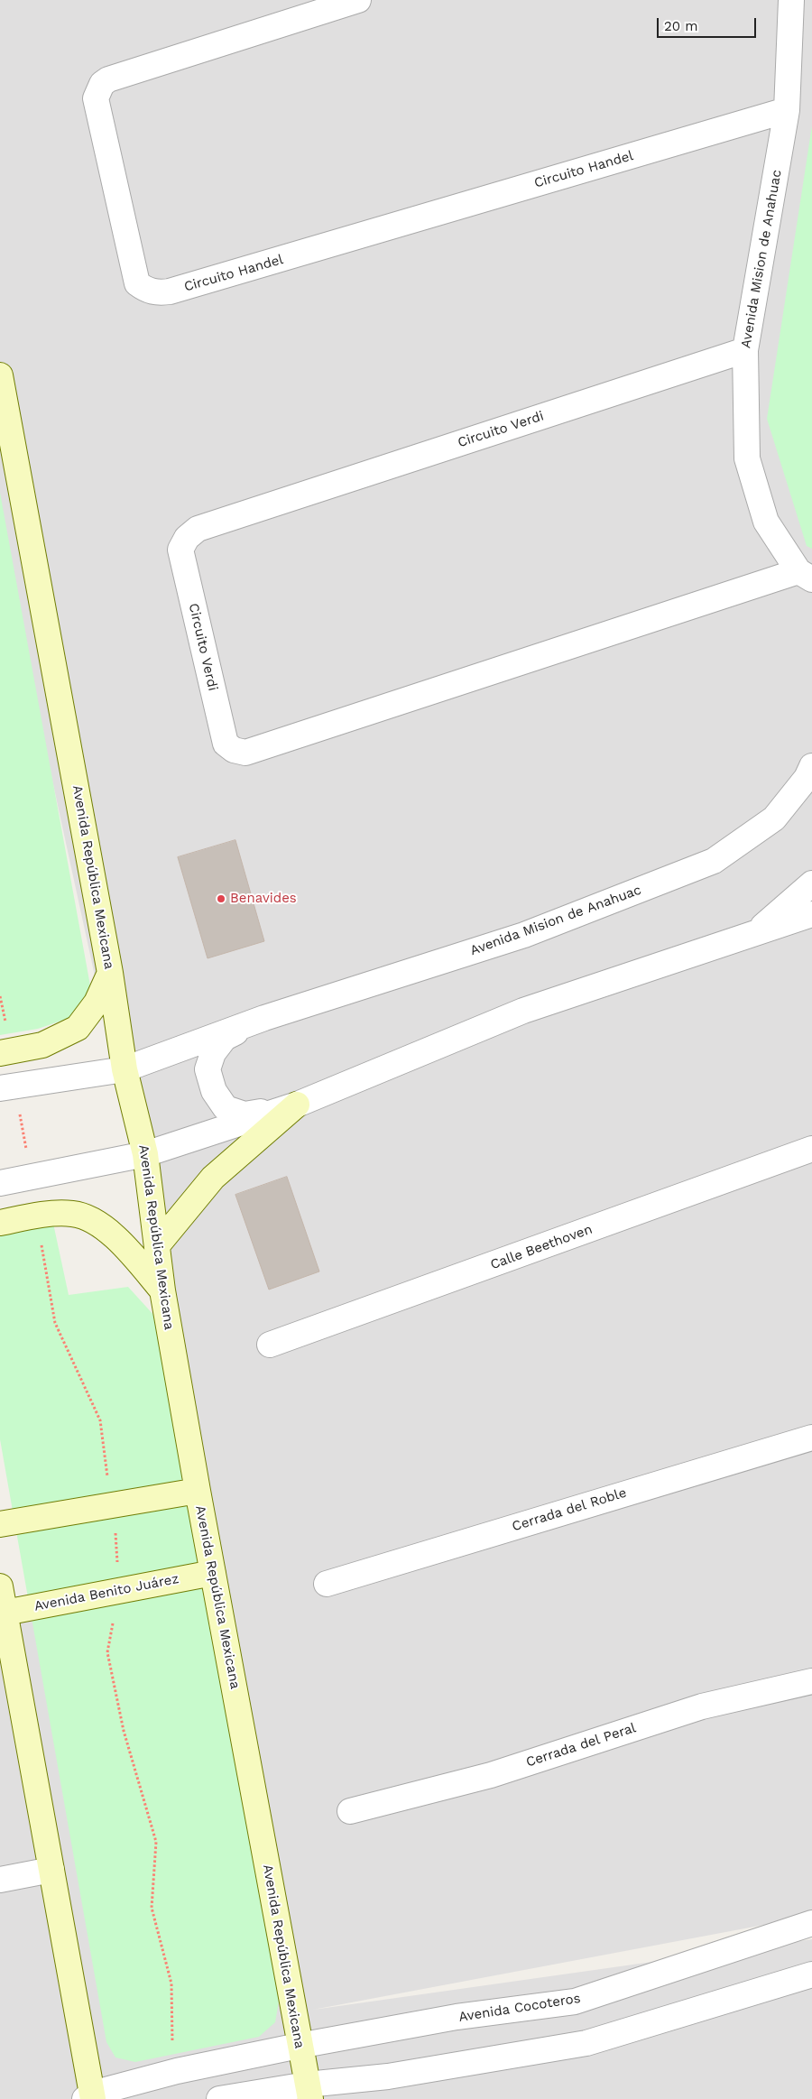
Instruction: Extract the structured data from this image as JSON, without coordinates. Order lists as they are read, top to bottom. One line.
{"streets":{"main road":["Avenida República Mexicana","Avenida Benito Juárez"],"street":["Circuito Handel","Avenida Mision de Anahuac","Circuito Verdi","Calle Beethoven","Cerrada del Roble","Cerrada del Peral","Avenida Cocoteros"]},"crossings":[["Circuito Handel","Avenida Mision de Anahuac"],["Avenida Mision de Anahuac","Circuito Verdi"],["Avenida Mision de Anahuac","Avenida República Mexicana"],["Avenida República Mexicana","Avenida Benito Juárez"],["Avenida República Mexicana","Avenida Cocoteros"]],"places":["Benavides"],"scale_bar":"20 m"}
